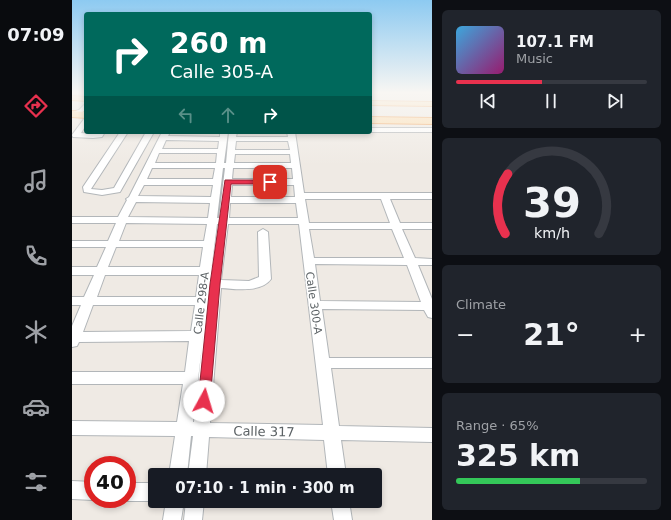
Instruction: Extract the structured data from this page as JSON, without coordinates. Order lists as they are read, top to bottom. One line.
{"streets":{"street":["Calle 298-A","Calle 300-A","Calle 317"]},"crossings":[["Calle 298-A","Calle 317"],["Calle 300-A","Calle 317"]],"page":{"tabs":"07:09","turn":["260 m","Calle 305-A"],"song":["107.1 FM","Music"],"tile":["Climate",["Range · 65%","325 km"]],"heat":["−","21°","+"],"limit":"40","trip":"07:10 · 1 min · 300 m","gauge":["39","km/h"]}}
